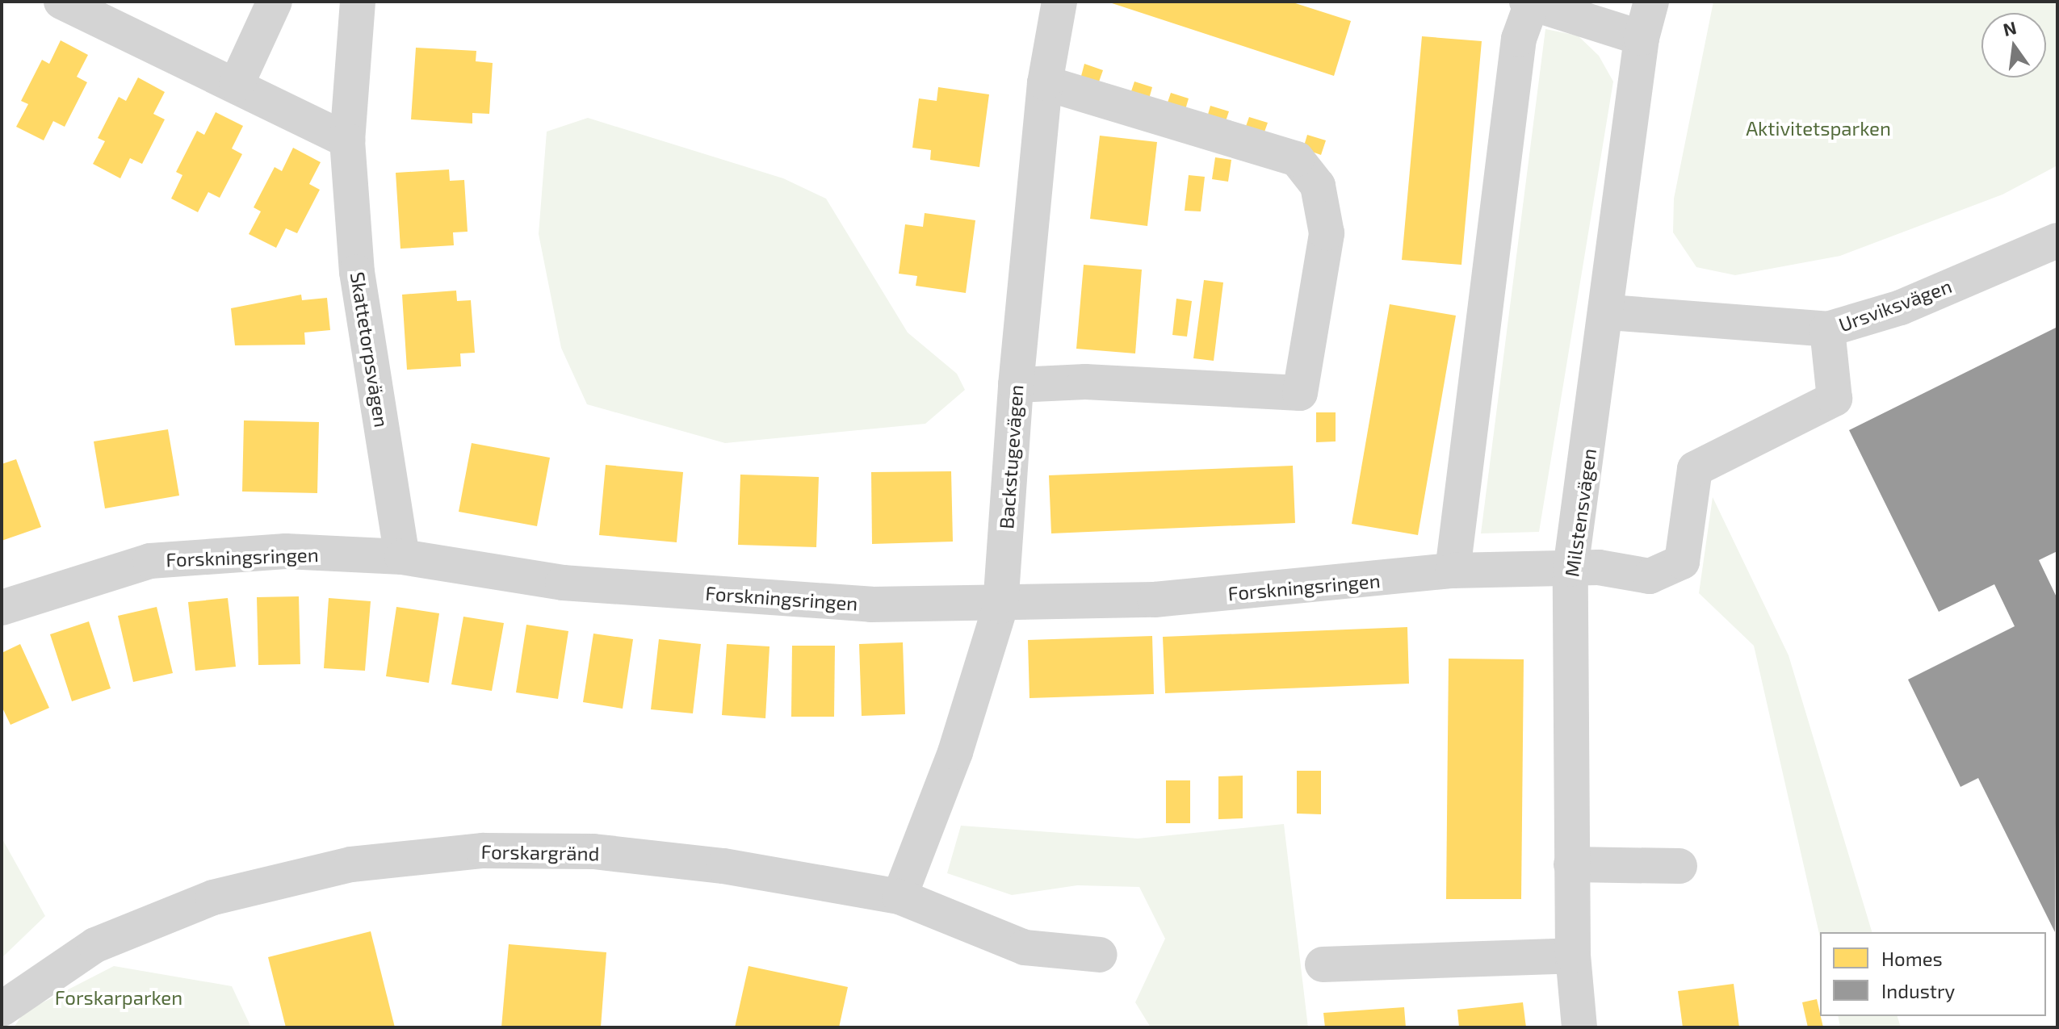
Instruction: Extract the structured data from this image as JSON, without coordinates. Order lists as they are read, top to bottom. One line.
{"streets":{"street":["Ursviksvägen","Skattetorpsvägen","Backstugevägen","Milstensvägen","Forskningsringen","Forskargränd"]},"crossings":[["Ursviksvägen","Milstensvägen"],["Ursviksvägen","Forskningsringen"],["Skattetorpsvägen","Forskningsringen"],["Backstugevägen","Forskningsringen"],["Backstugevägen","Forskargränd"],["Milstensvägen","Forskningsringen"]],"parks":["Aktivitetsparken","Forskarparken"],"legend":["Homes","Industry"],"north":"top"}
